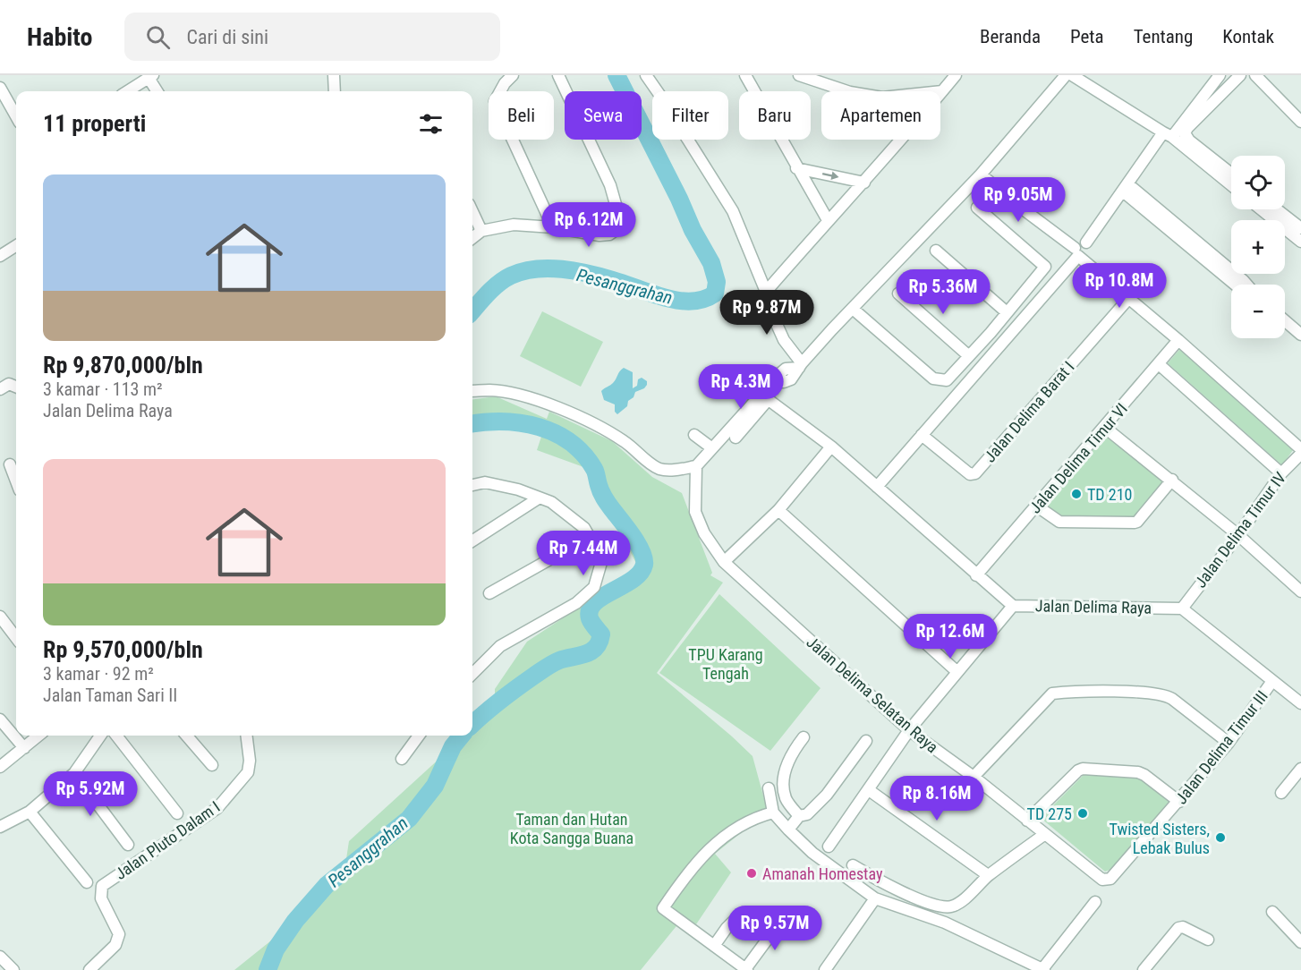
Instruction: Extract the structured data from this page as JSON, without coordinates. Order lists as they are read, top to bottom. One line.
{"streets":{"street":["Jalan Delima Barat I","Jalan Delima Timur VI","Jalan Delima Timur IV","Jalan Delima Raya","Jalan Delima Selatan Raya","Jalan Delima Timur III","Jalan Pluto Dalam I"]},"crossings":[["Jalan Delima Timur VI","Jalan Delima Raya"],["Jalan Delima Timur IV","Jalan Delima Raya"],["Jalan Delima Selatan Raya","Jalan Delima Timur III"]],"water":["Pesanggrahan"],"parks":["TPU Karang Tengah","Taman dan Hutan Kota Sangga Buana"],"places":["TD 210","TD 275","Twisted Sisters, Lebak Bulus","Amanah Homestay"],"page":{"header":"Habito","search":"Cari di sini","nav":["Beranda","Peta","Tentang","Kontak"],"chip":["Beli","Sewa","Filter","Baru","Apartemen"],"heading":"11 properti","map_buttons":["+","−"],"list":[{"name":"Rp 9,870,000/bln","note":"3 kamar · 113 m² · Jalan Delima Raya"},{"name":"Rp 9,570,000/bln","note":"3 kamar · 92 m² · Jalan Taman Sari II"}],"price":["Rp 9.05M","Rp 6.12M","Rp 10.8M","Rp 5.36M","Rp 9.87M","Rp 4.3M","Rp 7.44M","Rp 12.6M","Rp 5.92M","Rp 8.16M","Rp 9.57M"]}}
